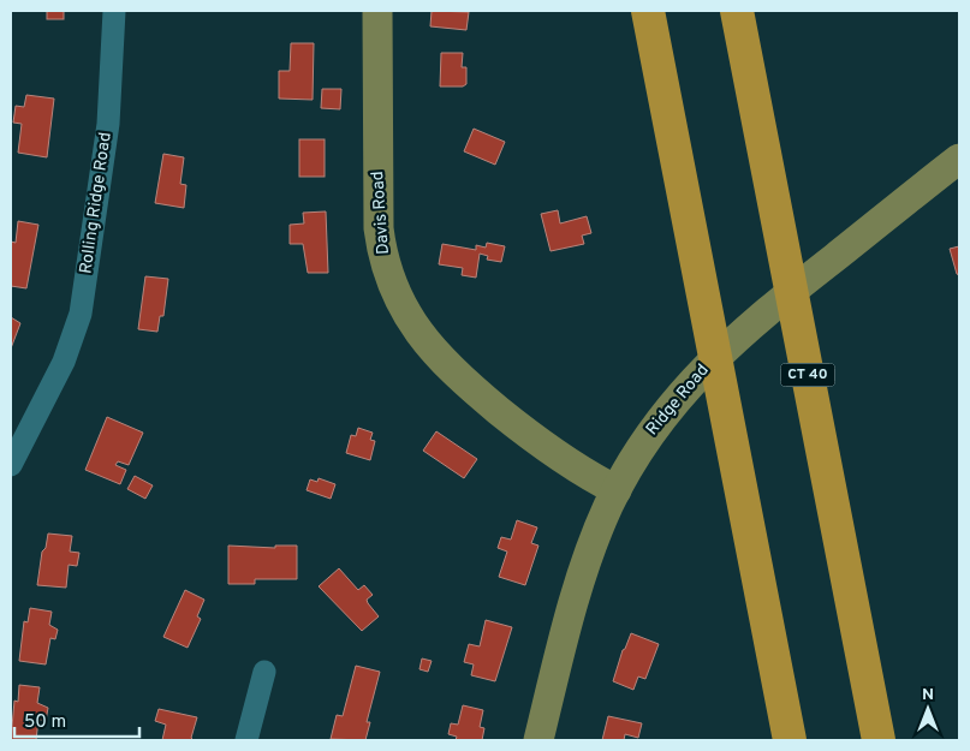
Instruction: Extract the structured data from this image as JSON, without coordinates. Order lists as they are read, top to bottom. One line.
{"streets":{"highway":["CT 40"],"main road":["Davis Road","Ridge Road"],"street":["Rolling Ridge Road"]},"crossings":[["Davis Road","Ridge Road"]],"scale_bar":"50 m","north":"top"}
